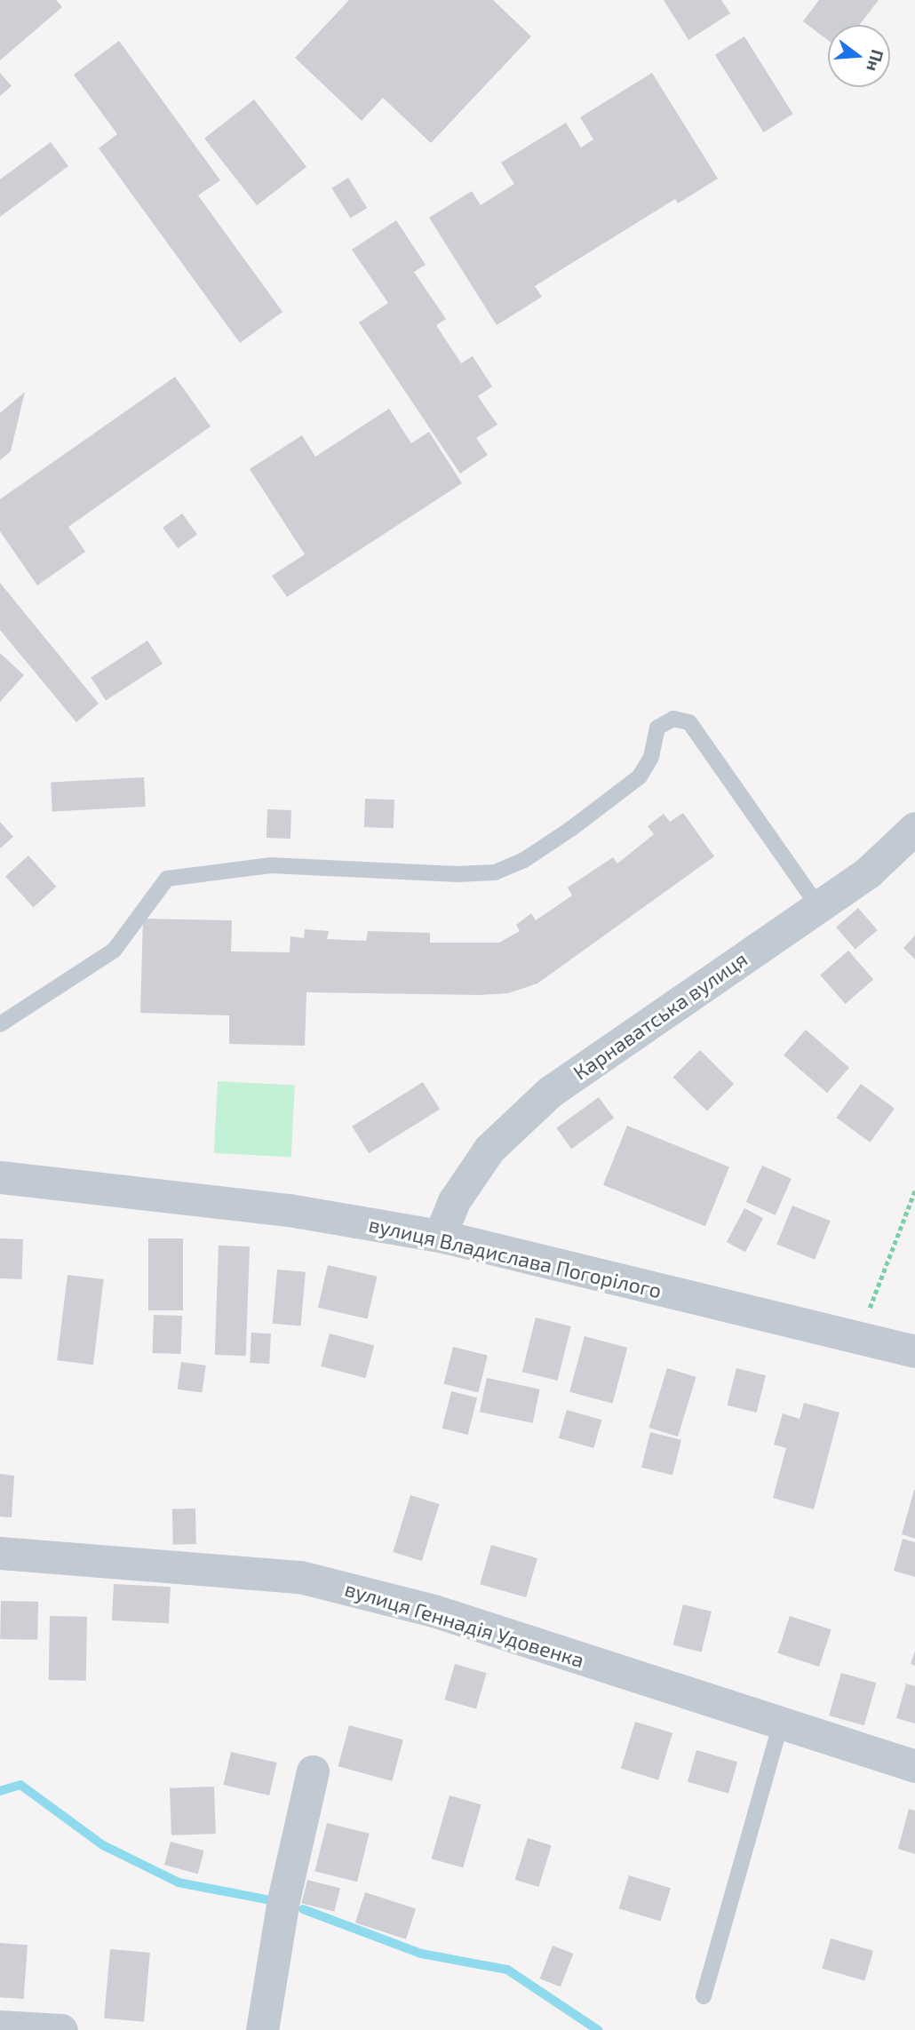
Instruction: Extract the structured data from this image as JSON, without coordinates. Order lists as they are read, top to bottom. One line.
{"streets":{"street":["Карнаватська вулиця","вулиця Владислава Погорілого","вулиця Геннадія Удовенка"]},"crossings":[["Карнаватська вулиця","вулиця Владислава Погорілого"]],"north":"right"}
